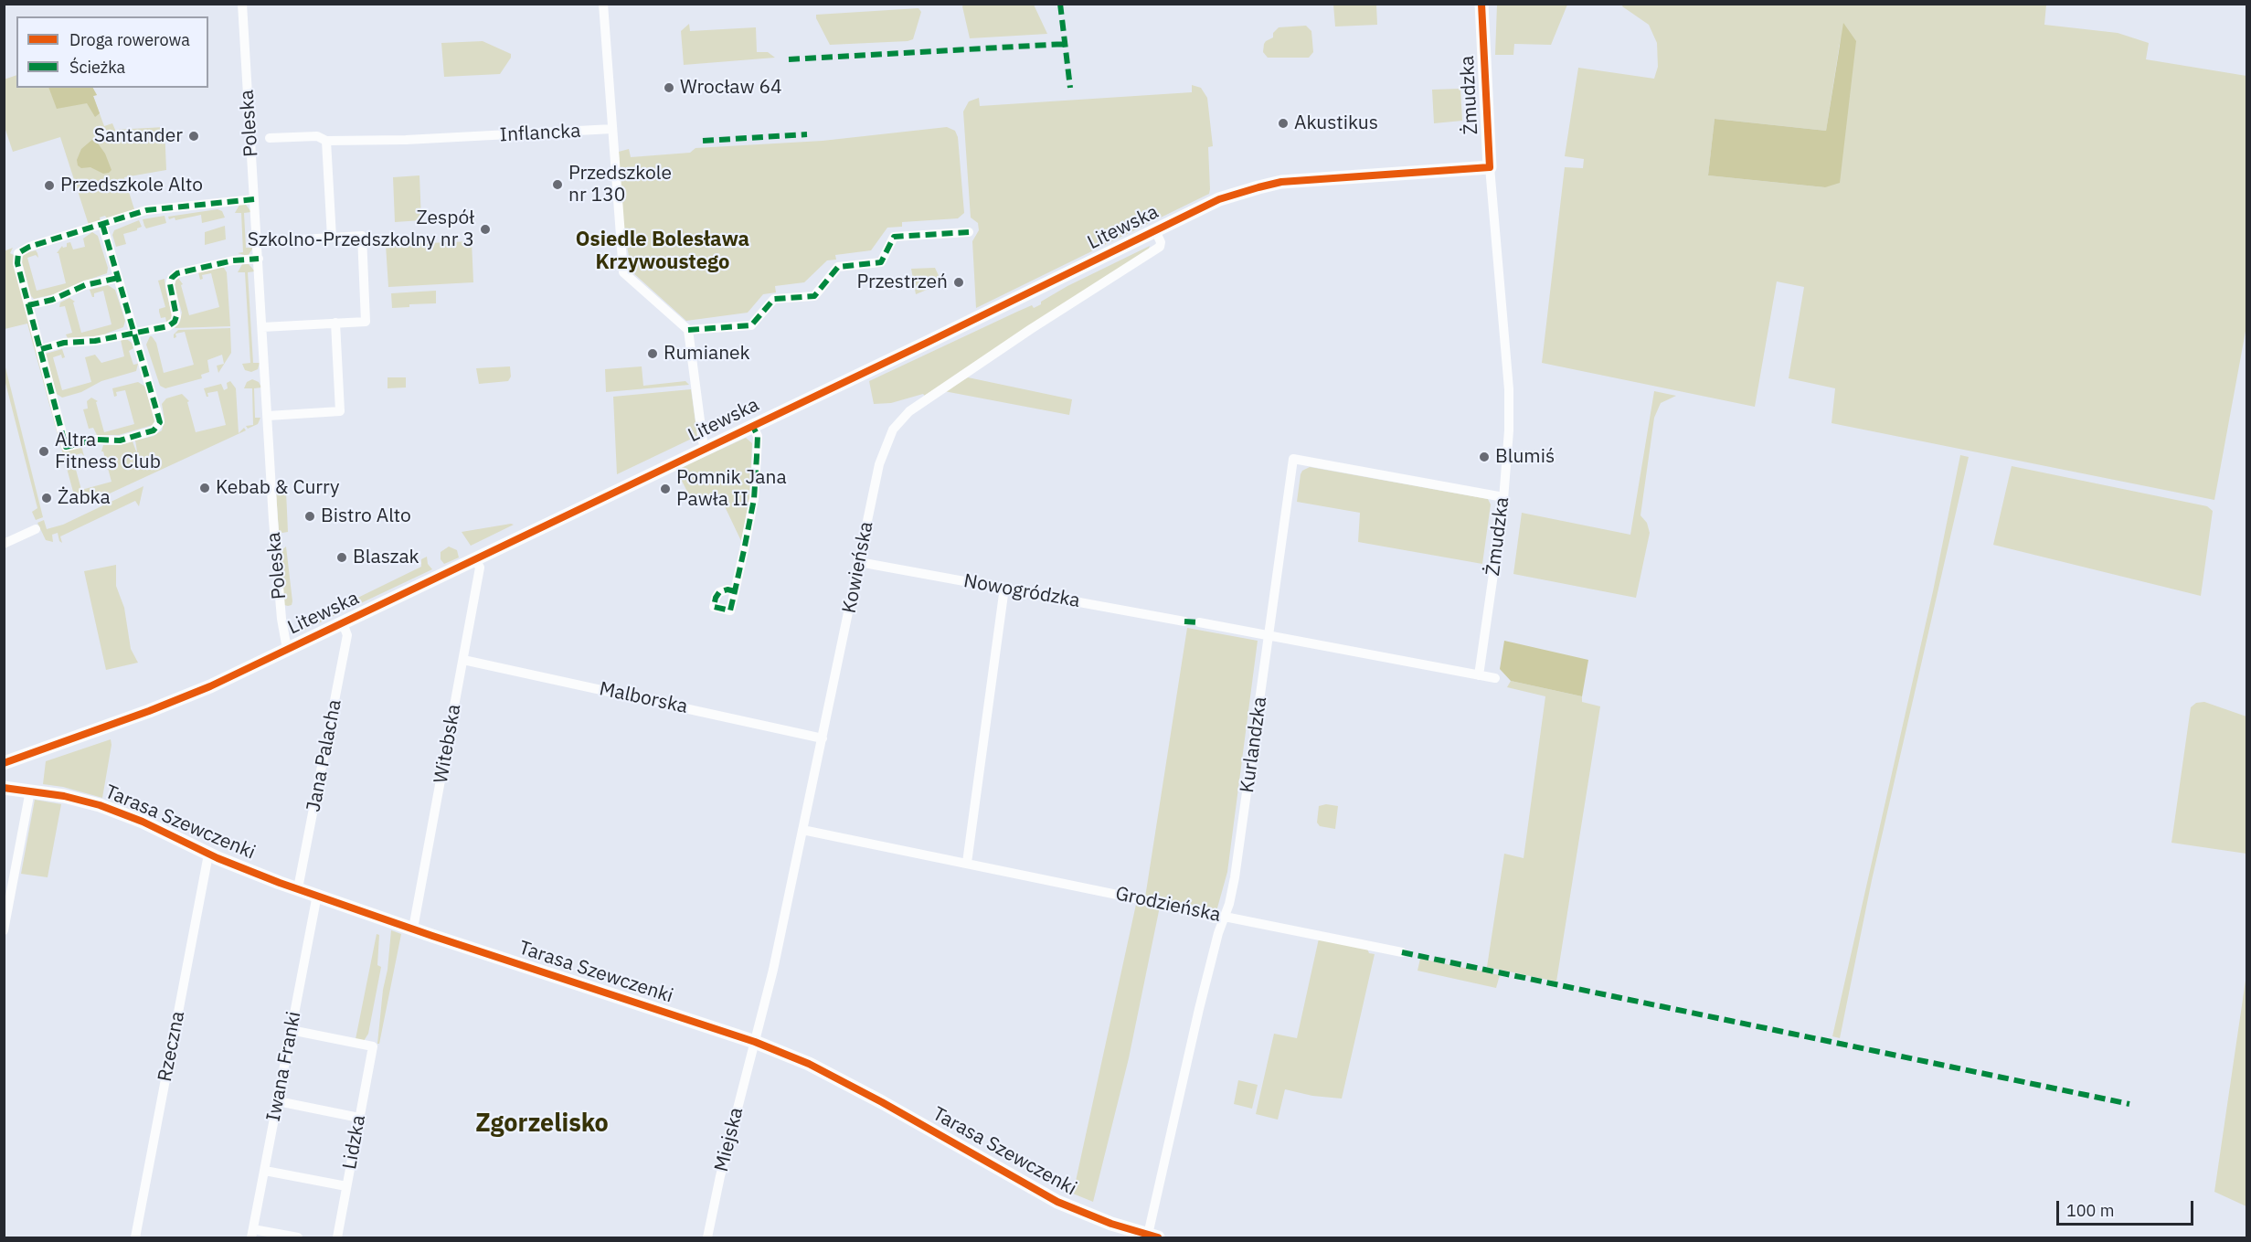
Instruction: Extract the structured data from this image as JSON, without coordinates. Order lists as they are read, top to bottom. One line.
{"streets":{"street":["Żmudzka","Poleska","Inflancka","Litewska","Kowieńska","Nowogródzka","Malborska","Witebska","Kurlandzka","Jana Palacha","Tarasa Szewczenki","Grodzieńska","Rzeczna","Iwana Franki","Miejska","Lidzka"]},"crossings":[["Żmudzka","Litewska"],["Żmudzka","Kurlandzka"],["Poleska","Inflancka"],["Poleska","Litewska"],["Litewska","Kowieńska"],["Litewska","Witebska"],["Litewska","Jana Palacha"],["Kowieńska","Nowogródzka"],["Kowieńska","Malborska"],["Kowieńska","Tarasa Szewczenki"],["Kowieńska","Grodzieńska"],["Kowieńska","Miejska"],["Malborska","Witebska"],["Witebska","Tarasa Szewczenki"],["Kurlandzka","Tarasa Szewczenki"],["Kurlandzka","Grodzieńska"],["Jana Palacha","Tarasa Szewczenki"],["Tarasa Szewczenki","Rzeczna"],["Tarasa Szewczenki","Iwana Franki"],["Tarasa Szewczenki","Miejska"],["Iwana Franki","Lidzka"]],"districts":["Osiedle Bolesława Krzywoustego","Zgorzelisko"],"places":["Wrocław 64","Akustikus","Santander","Przedszkole nr 130","Przedszkole Alto","Zespół Szkolno-Przedszkolny nr 3","Przestrzeń","Rumianek","Altra Fitness Club","Blumiś","Kebab & Curry","Pomnik Jana Pawła II","Żabka","Bistro Alto","Blaszak"],"legend":["Droga rowerowa","Ścieżka"],"scale_bar":"100 m"}
